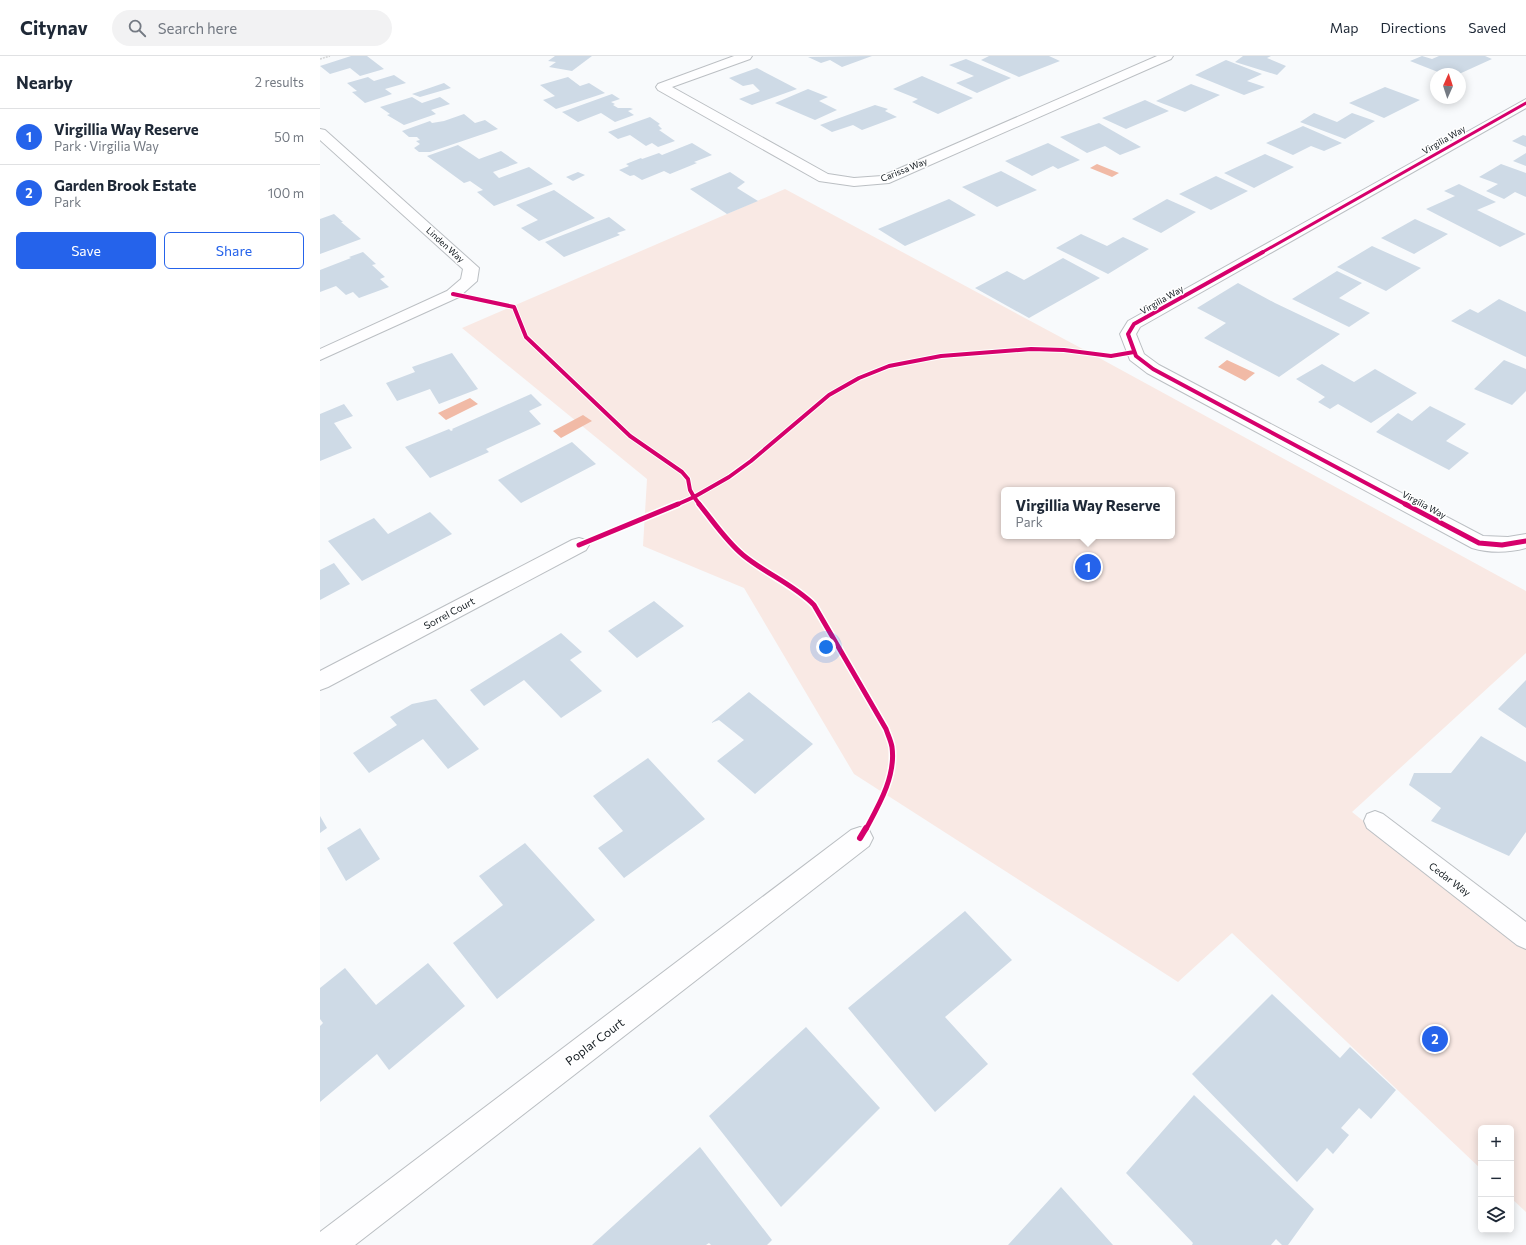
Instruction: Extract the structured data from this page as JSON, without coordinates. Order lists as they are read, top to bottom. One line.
{"streets":{"street":["Virgilia Way","Carissa Way","Linden Way","Sorrel Court","Poplar Court"],"lane":["Cedar Way"]},"north":"top","page":{"header":"Citynav","search":"Search here","nav":["Map","Directions","Saved"],"heading":["Nearby","2 results"],"list":[{"mark":"1","name":"Virgillia Way Reserve","note":"Park · Virgilia Way","value":"50 m"},{"mark":"2","name":"Garden Brook Estate","note":"Park","value":"100 m"}],"buttons":["Save","Share"],"popup":["Virgillia Way Reserve","Park"],"pins":["1","2"],"map_buttons":["+","−"]}}
